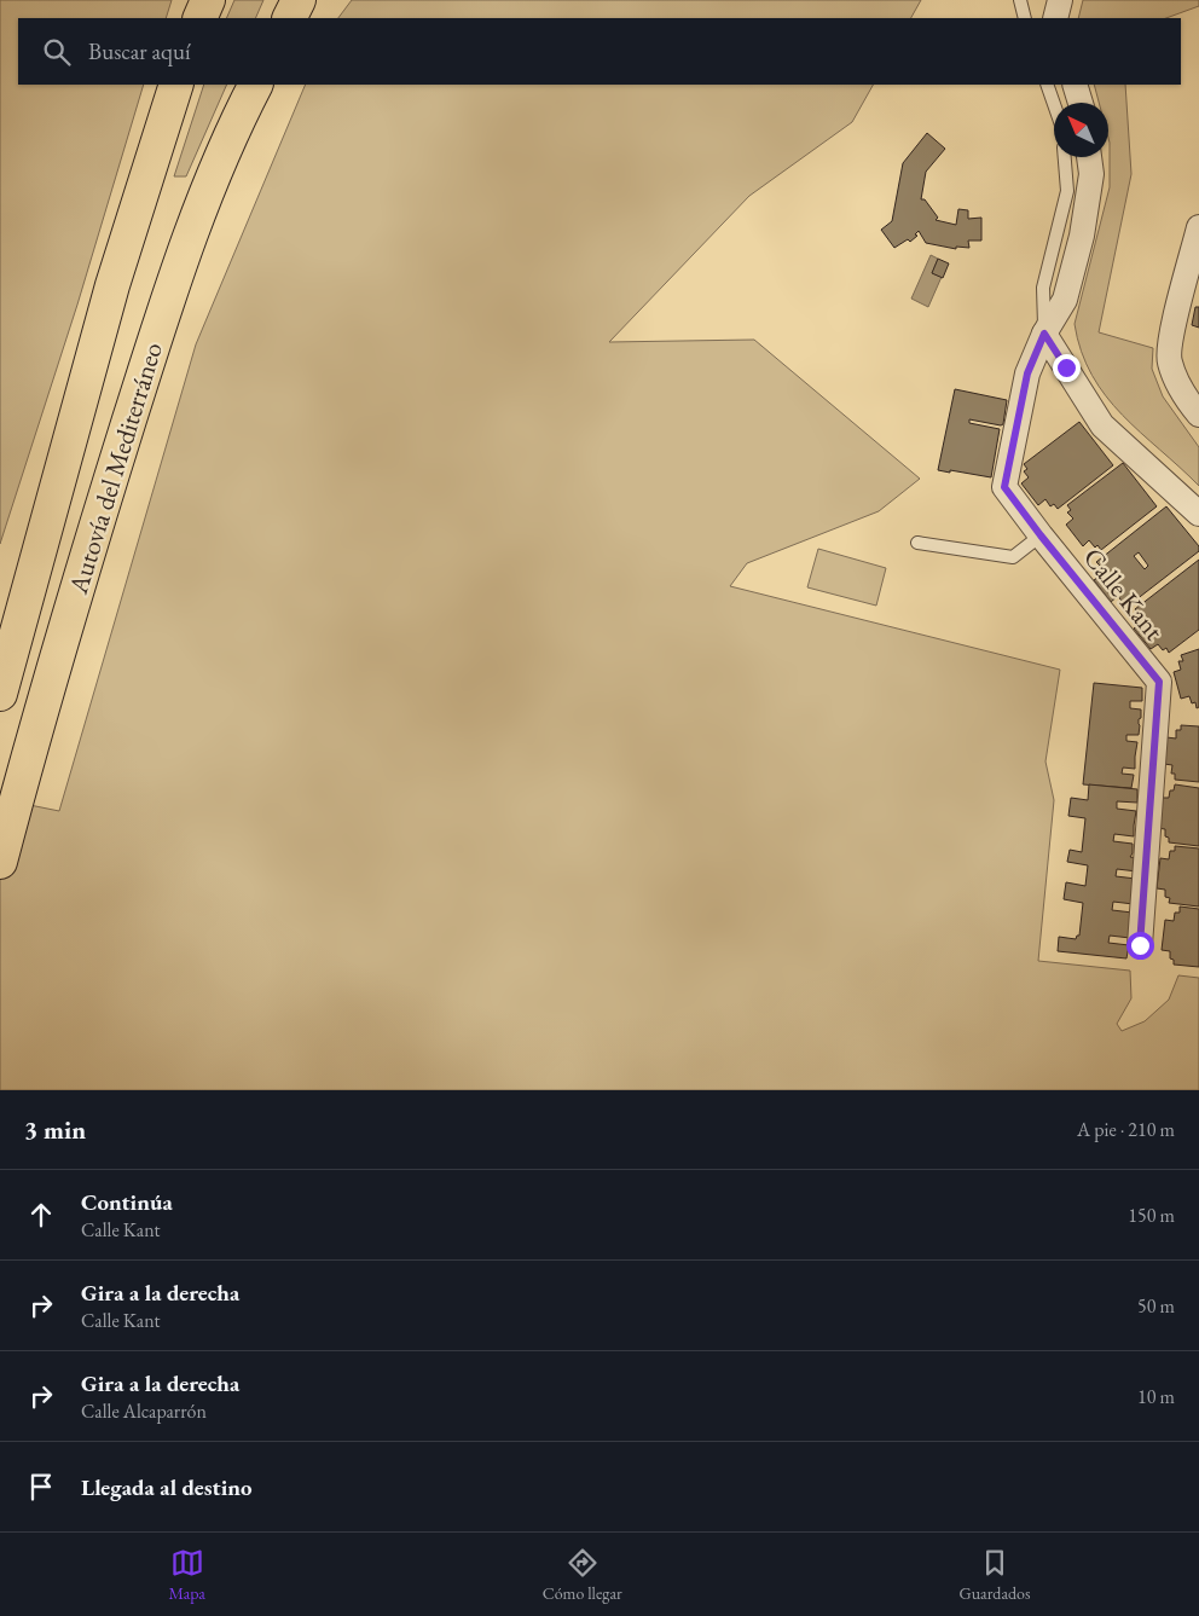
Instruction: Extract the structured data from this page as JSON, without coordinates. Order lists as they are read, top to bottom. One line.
{"streets":{"highway":["Autovía del Mediterráneo"],"street":["Calle Kant"]},"north":"top left","page":{"search":"Buscar aquí","heading":["3 min","A pie · 210 m"],"list":[["Continúa","Calle Kant","150 m"],["Gira a la derecha","Calle Kant","50 m"],["Gira a la derecha","Calle Alcaparrón","10 m"],"Llegada al destino"],"nav":["Mapa","Cómo llegar","Guardados"]}}
